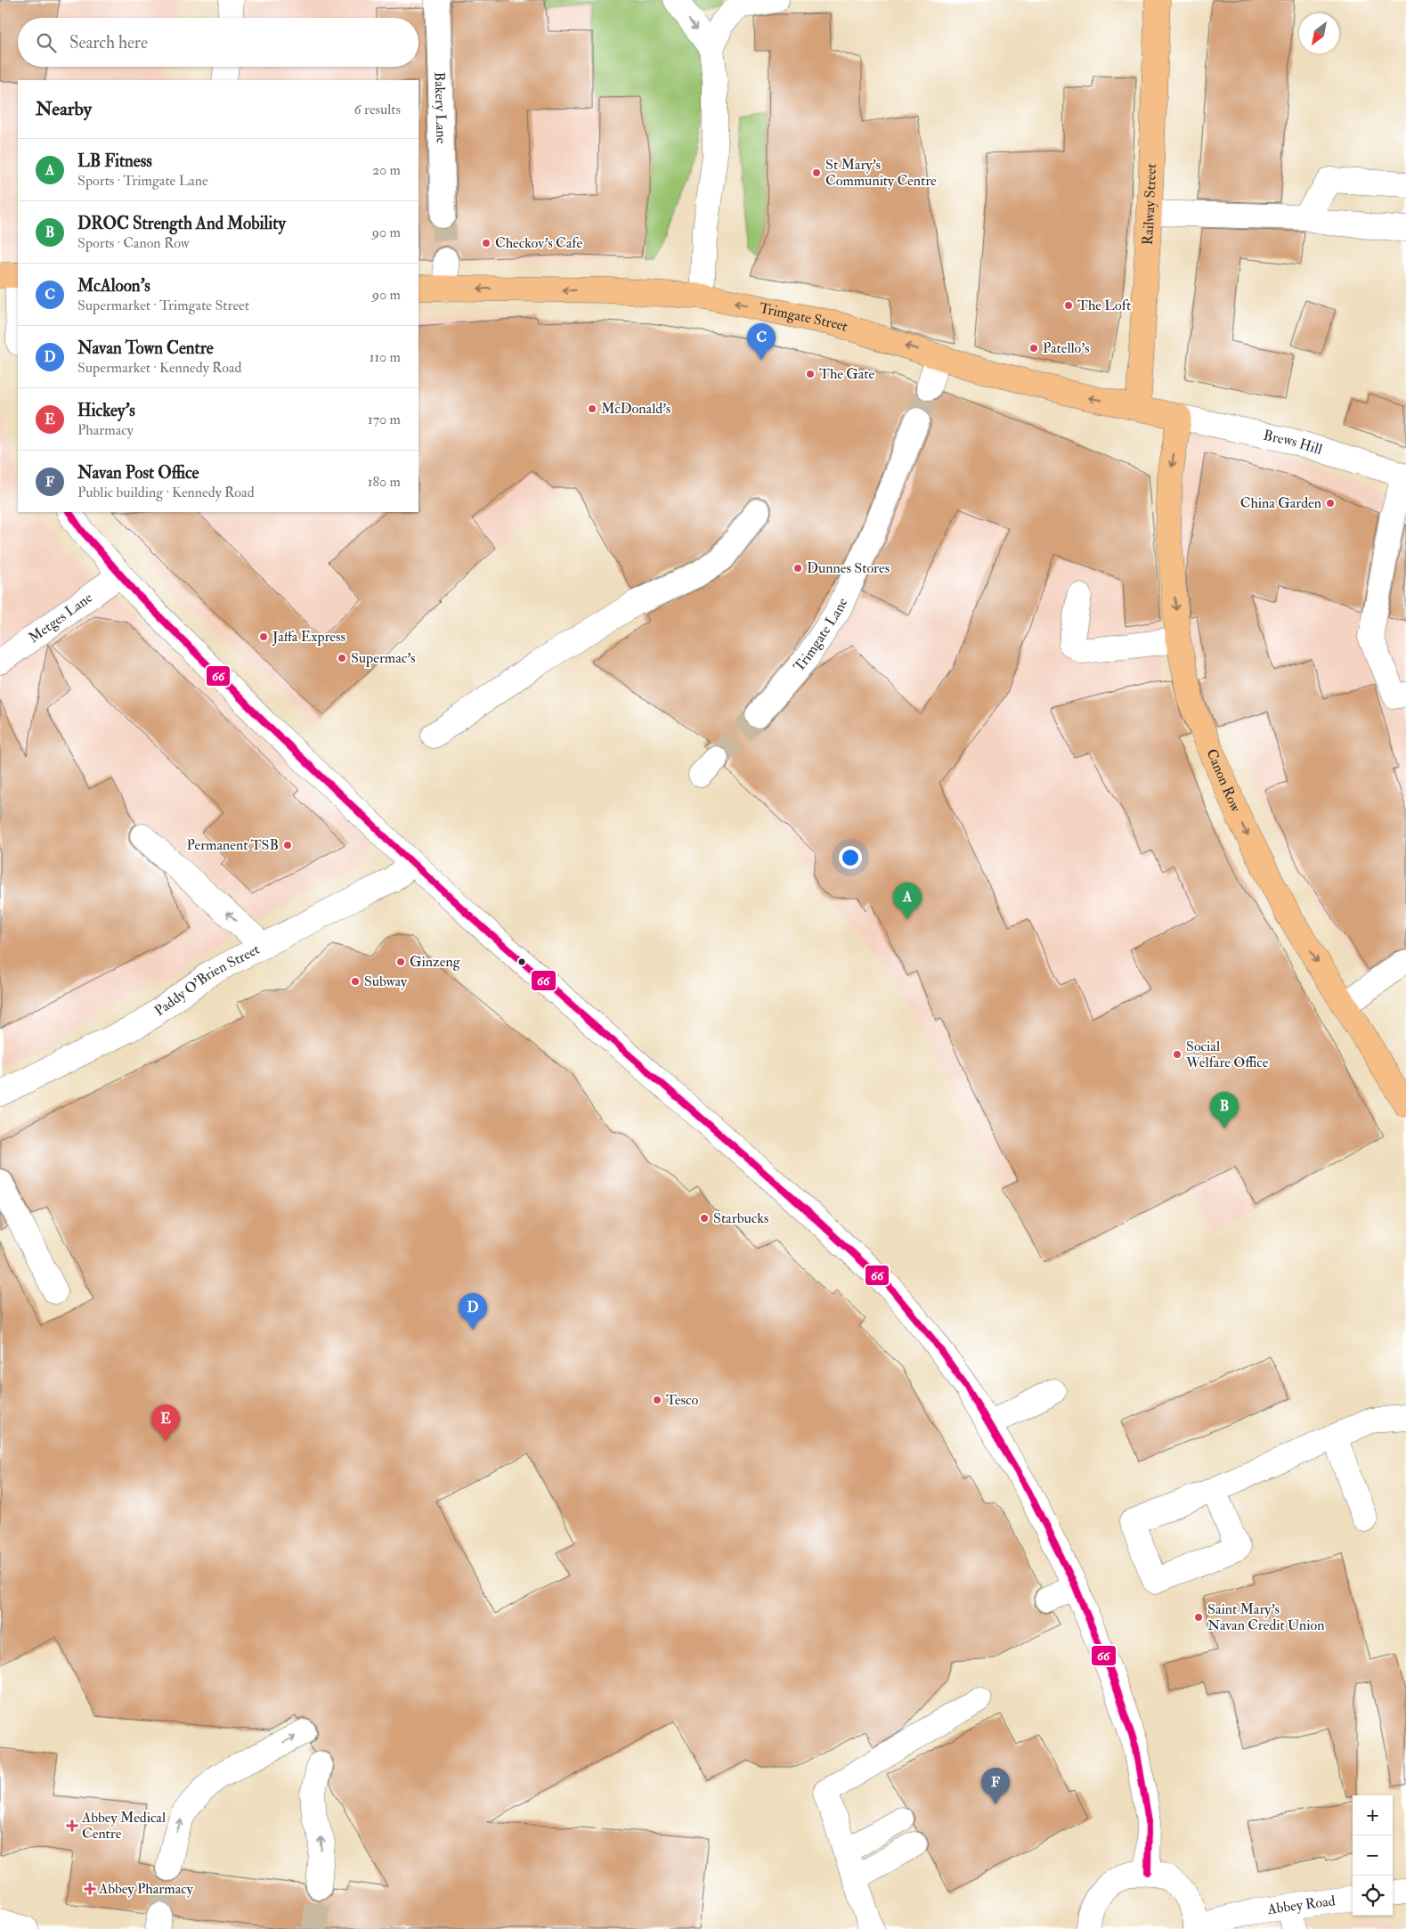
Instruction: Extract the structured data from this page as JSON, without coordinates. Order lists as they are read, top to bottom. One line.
{"streets":{"main road":["Railway Street","Trimgate Street","Canon Row"],"street":["Bakery Lane","Brews Hill","Metges Lane","Trimgate Lane","Paddy O'Brien Street","Abbey Road"]},"crossings":[["Railway Street","Trimgate Street"],["Trimgate Street","Brews Hill"],["Trimgate Street","Canon Row"],["Brews Hill","Canon Row"]],"one_way":["Trimgate Street","Canon Row"],"places":{"other":["St Mary's Community Centre","Checkov's Cafe","The Loft","Patello's","The Gate","McDonald's","China Garden","Dunnes Stores","Jaffa Express","Supermac's","Permanent TSB","Ginzeng","Subway","Social Welfare Office","Starbucks","Tesco","Saint Mary's Navan Credit Union"],"health":["Abbey Medical Centre","Abbey Pharmacy"]},"lines":["transit line 66"],"north":"bottom left","page":{"search":"Search here","heading":["Nearby","6 results"],"list":[{"mark":"A","name":"LB Fitness","note":"Sports · Trimgate Lane","value":"20 m"},{"mark":"B","name":"DROC Strength And Mobility","note":"Sports · Canon Row","value":"90 m"},{"mark":"C","name":"McAloon's","note":"Supermarket · Trimgate Street","value":"90 m"},{"mark":"D","name":"Navan Town Centre","note":"Supermarket · Kennedy Road","value":"110 m"},{"mark":"E","name":"Hickey's","note":"Pharmacy","value":"170 m"},{"mark":"F","name":"Navan Post Office","note":"Public building · Kennedy Road","value":"180 m"}],"pins":["C","A","B","D","E","F"],"map_buttons":["+","−"]}}
